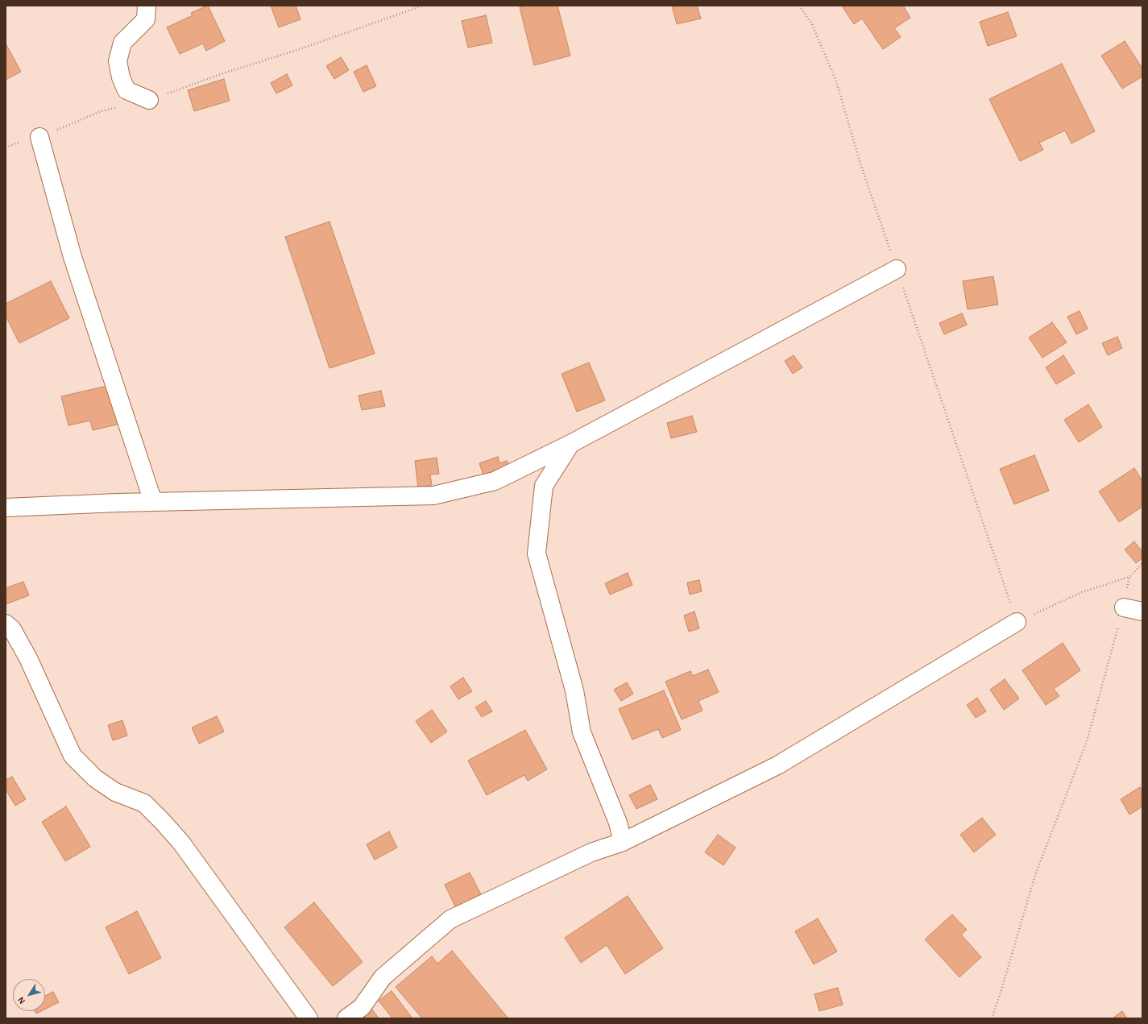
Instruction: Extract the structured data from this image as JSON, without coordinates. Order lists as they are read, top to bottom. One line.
{"north":"bottom left"}
